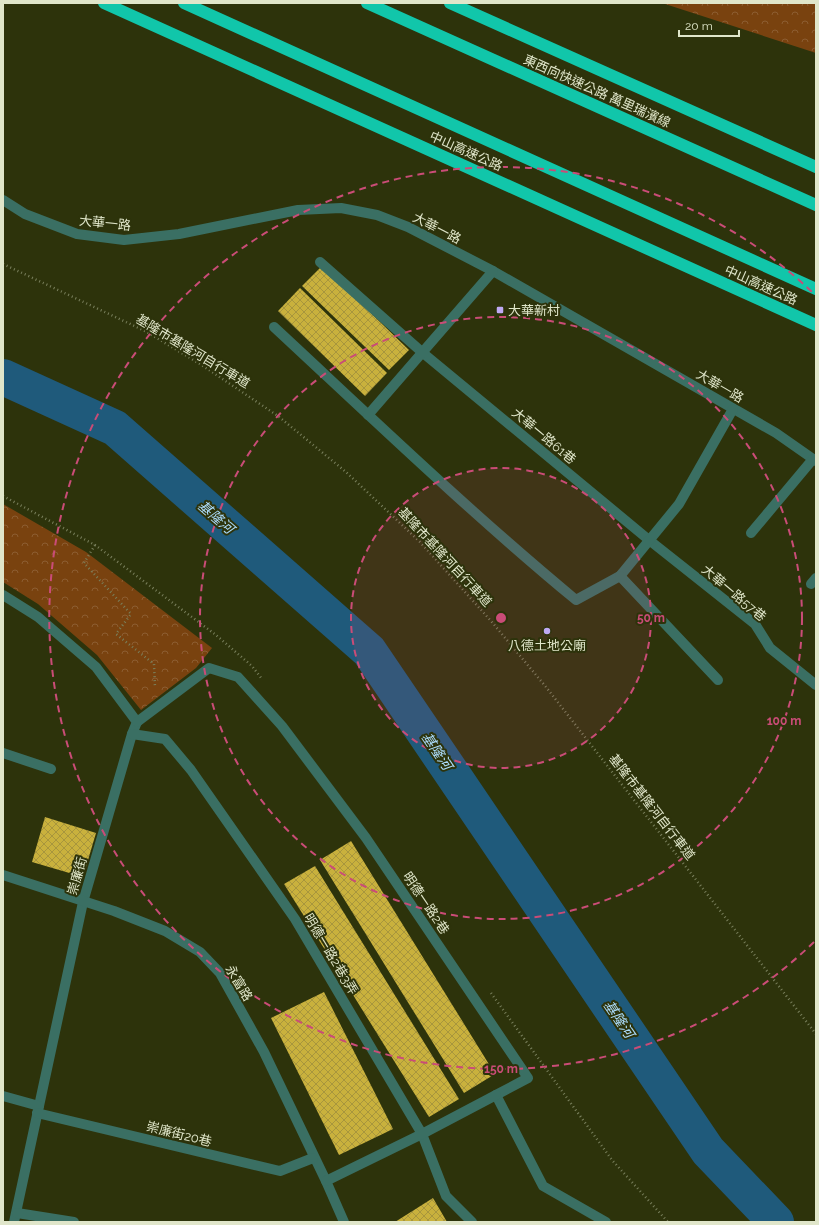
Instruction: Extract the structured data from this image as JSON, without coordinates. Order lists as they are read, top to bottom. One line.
{"streets":{"highway":["東西向快速公路 萬里瑞濱線","中山高速公路"],"street":["大華一路","大華一路61巷","大華一路57巷","崇廉街","明德一路2巷","明德一路2巷3弄","永富路","崇廉街20巷"],"path":["基隆市基隆河自行車道"]},"crossings":[["大華一路61巷","大華一路57巷"],["崇廉街","明德一路2巷"],["崇廉街","明德一路2巷3弄"],["崇廉街","永富路"],["崇廉街","崇廉街20巷"],["永富路","崇廉街20巷"]],"water":["基隆河"],"places":{"transit":["大華新村"],"other":["八德土地公廟"]},"scale_bar":"20 m","rings":["50 m","100 m","150 m"]}
